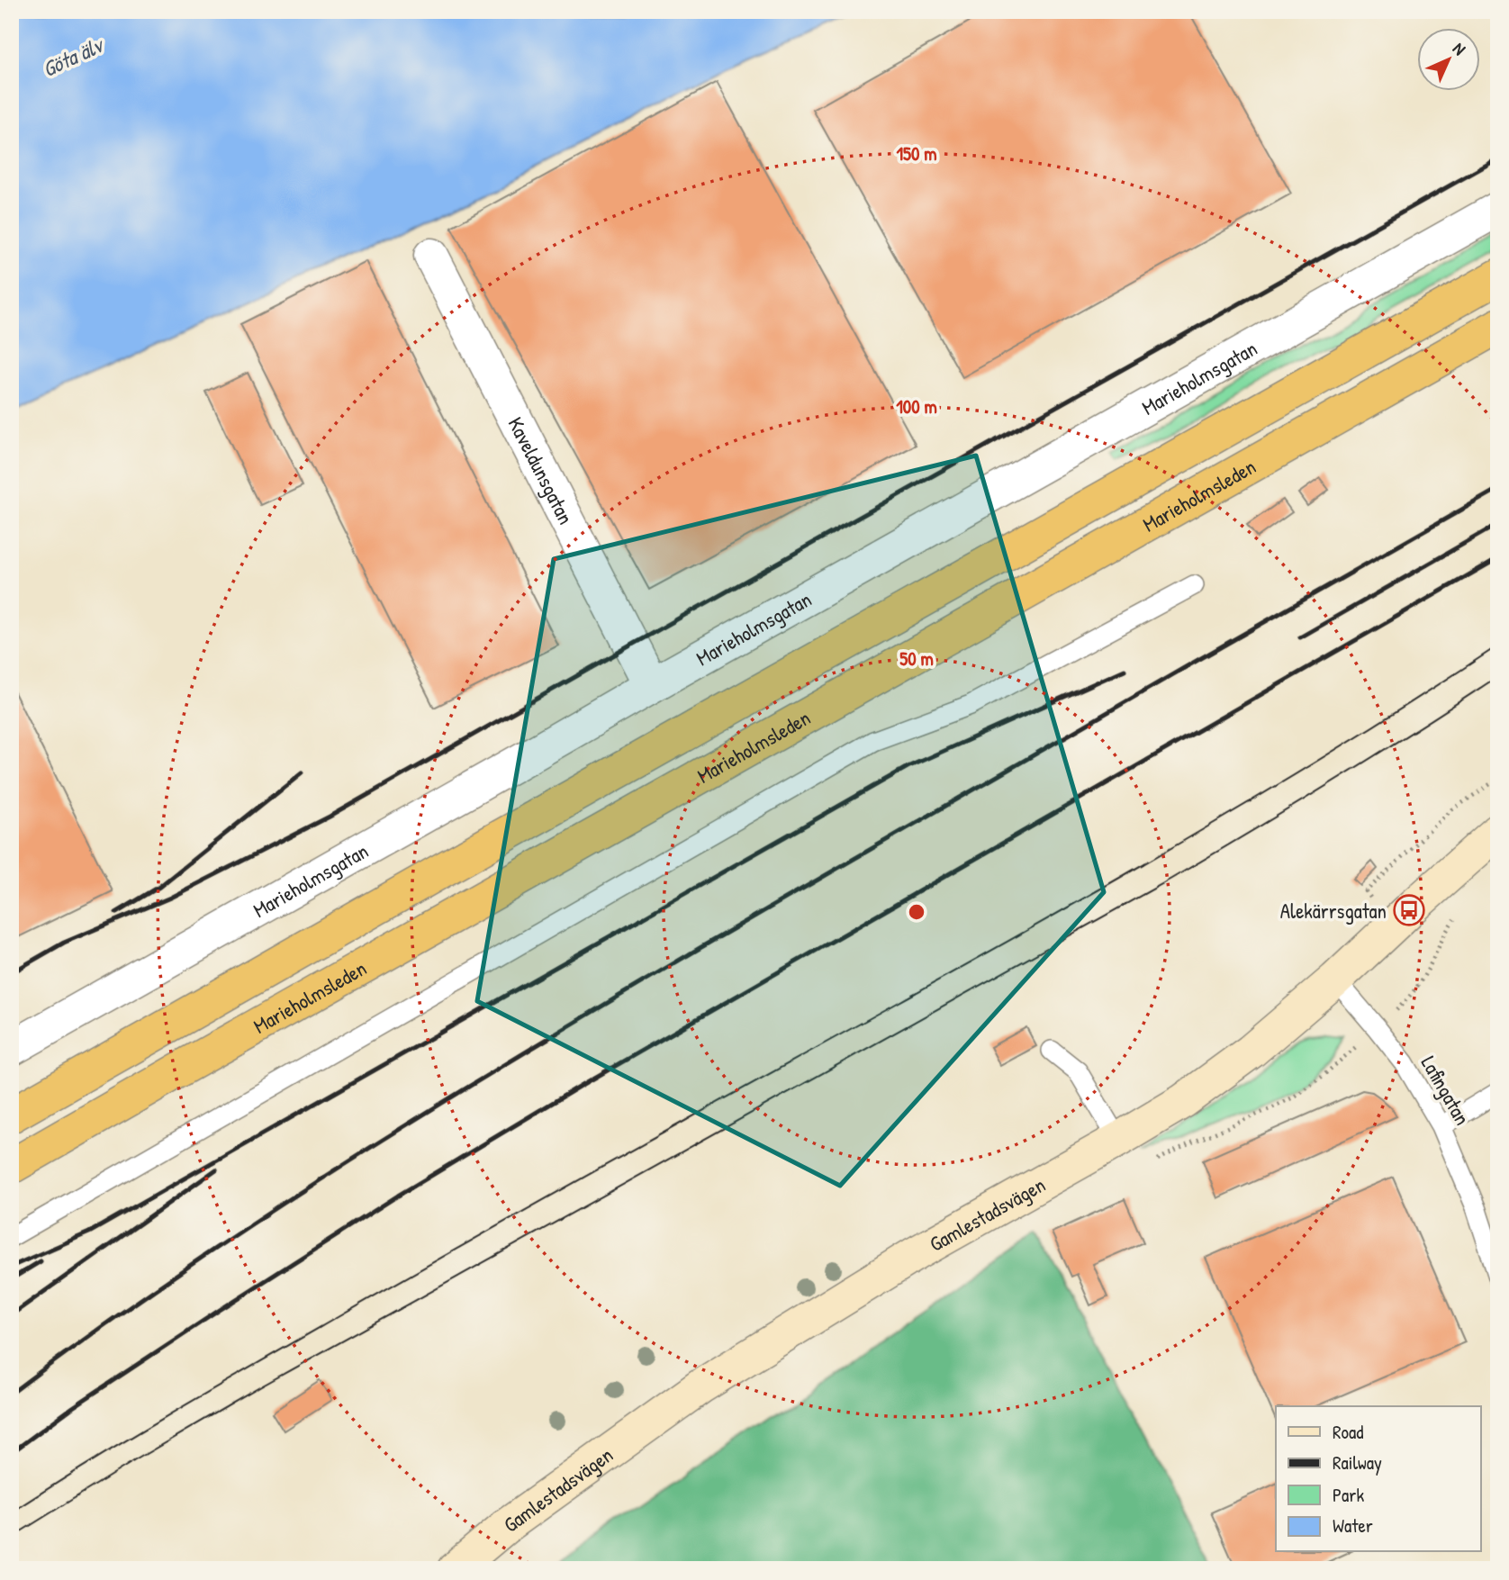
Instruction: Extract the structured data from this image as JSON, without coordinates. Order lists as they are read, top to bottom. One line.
{"streets":{"highway":["Marieholmsleden"],"street":["Marieholmsgatan","Kaveldunsgatan","Gamlestadsvägen"],"lane":["Lafingatan"]},"crossings":[["Marieholmsgatan","Kaveldunsgatan"],["Lafingatan","Gamlestadsvägen"]],"water":["Göta älv"],"places":{"bus stop":["Alekärrsgatan"]},"legend":["Road","Railway","Park","Water"],"north":"top right","rings":["150 m","100 m","50 m"]}
